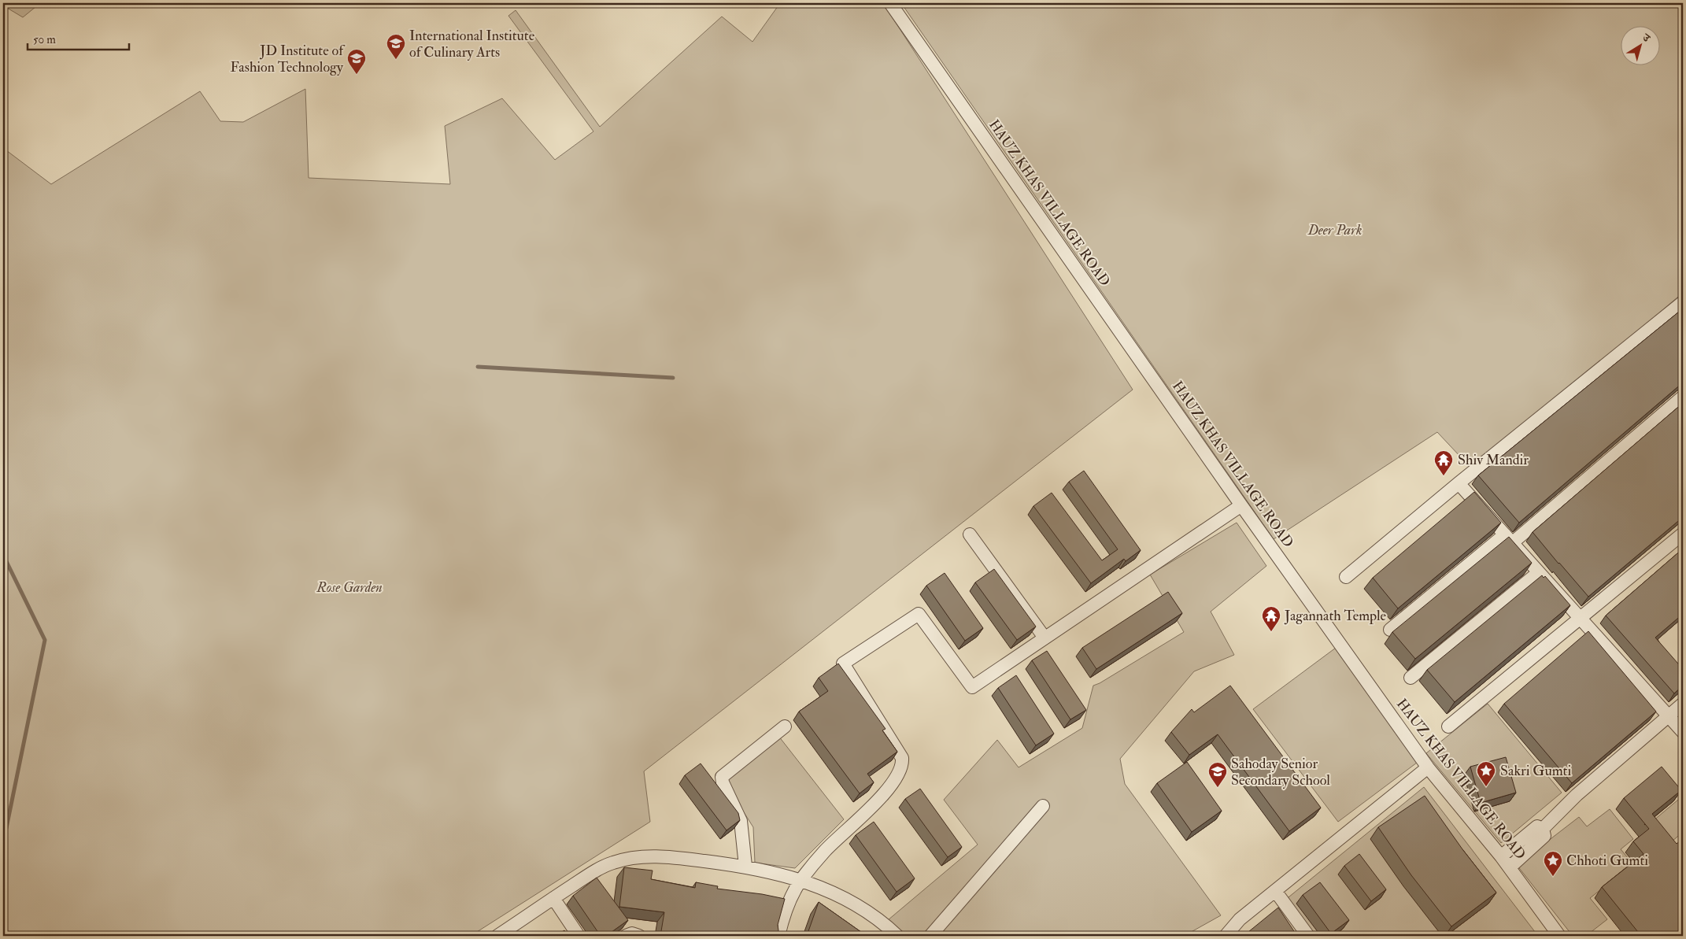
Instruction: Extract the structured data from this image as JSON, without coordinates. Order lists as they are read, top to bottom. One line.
{"streets":{"street":["HAUZ KHAS VILLAGE ROAD"]},"parks":["Deer Park","Rose Garden"],"places":{"school or university":["International Institute of Culinary Arts","JD Institute of Fashion Technology","Sahoday Senior Secondary School"],"temple":["Shiv Mandir","Jagannath Temple"],"place":["Sakri Gumti","Chhoti Gumti"]},"scale_bar":"50 m","north":"top right"}
